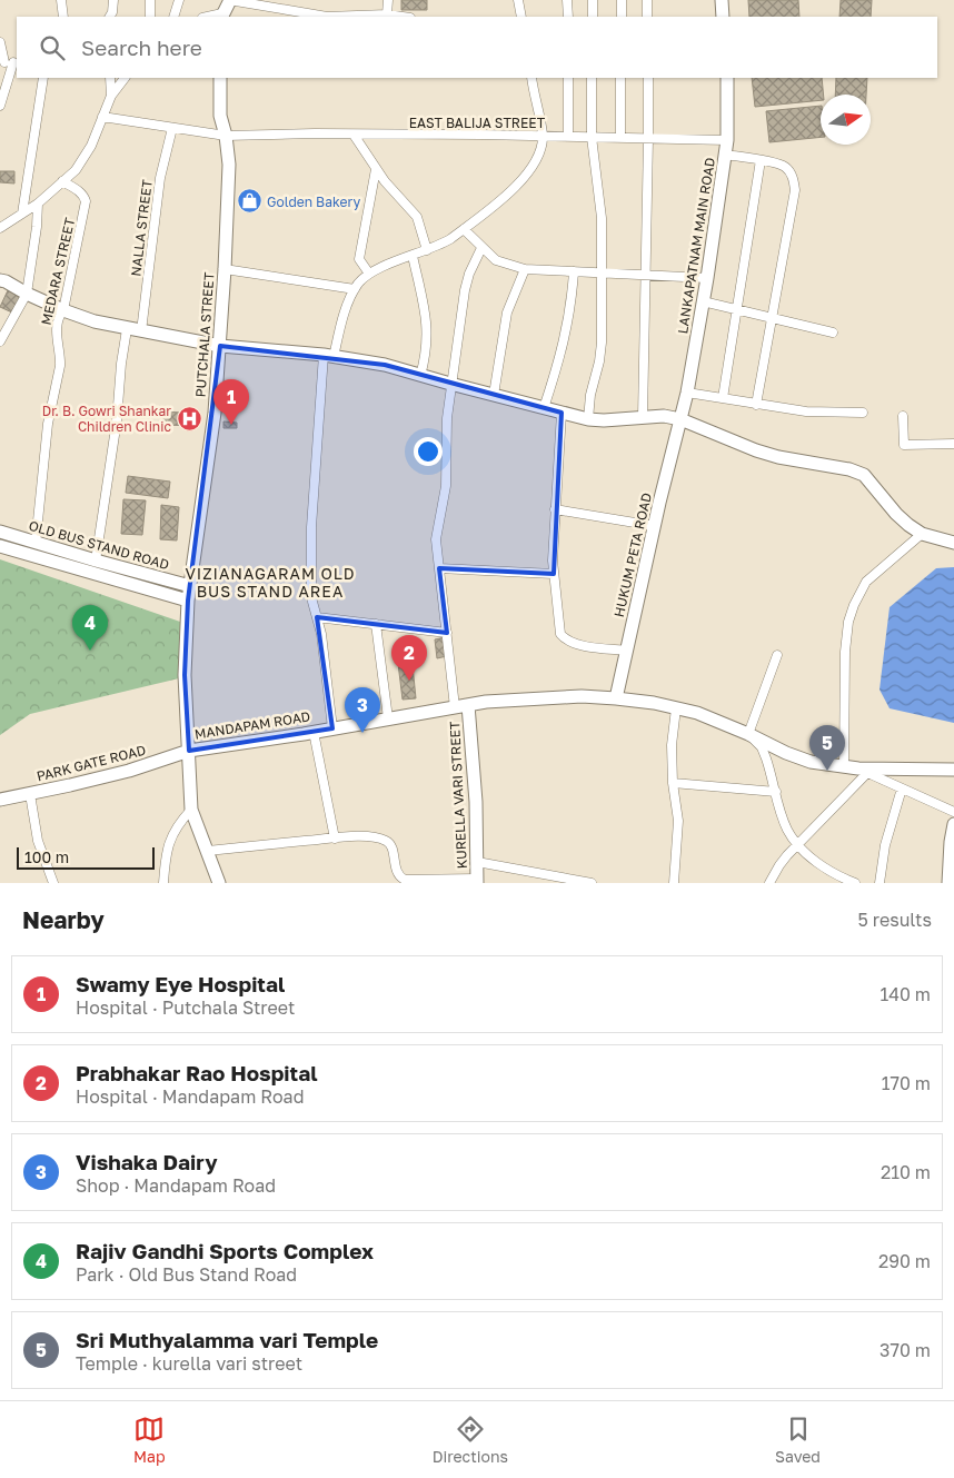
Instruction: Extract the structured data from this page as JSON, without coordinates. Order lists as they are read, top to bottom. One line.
{"streets":{"street":["EAST BALIJA STREET","NALLA STREET","LANKAPATNAM MAIN ROAD","MEDARA STREET","PUTCHALA STREET","OLD BUS STAND ROAD","HUKUM PETA ROAD","MANDAPAM ROAD","PARK GATE ROAD","KURELLA VARI STREET"]},"crossings":[["EAST BALIJA STREET","NALLA STREET"],["EAST BALIJA STREET","LANKAPATNAM MAIN ROAD"],["EAST BALIJA STREET","PUTCHALA STREET"],["LANKAPATNAM MAIN ROAD","HUKUM PETA ROAD"],["MEDARA STREET","OLD BUS STAND ROAD"],["PUTCHALA STREET","OLD BUS STAND ROAD"],["PUTCHALA STREET","MANDAPAM ROAD"],["OLD BUS STAND ROAD","MANDAPAM ROAD"],["HUKUM PETA ROAD","KURELLA VARI STREET"],["MANDAPAM ROAD","PARK GATE ROAD"],["MANDAPAM ROAD","KURELLA VARI STREET"]],"districts":["VIZIANAGARAM OLD BUS STAND AREA"],"places":{"shop":["Golden Bakery"],"hospital":["Dr. B. Gowri Shankar Children Clinic"]},"scale_bar":"100 m","north":"right","page":{"search":"Search here","pins":["1","4","2","3","5"],"scale":"100 m","heading":["Nearby","5 results"],"list":[{"mark":"1","name":"Swamy Eye Hospital","note":"Hospital · Putchala Street","value":"140 m"},{"mark":"2","name":"Prabhakar Rao Hospital","note":"Hospital · Mandapam Road","value":"170 m"},{"mark":"3","name":"Vishaka Dairy","note":"Shop · Mandapam Road","value":"210 m"},{"mark":"4","name":"Rajiv Gandhi Sports Complex","note":"Park · Old Bus Stand Road","value":"290 m"},{"mark":"5","name":"Sri Muthyalamma vari Temple","note":"Temple · kurella vari street","value":"370 m"}],"nav":["Map","Directions","Saved"]}}
